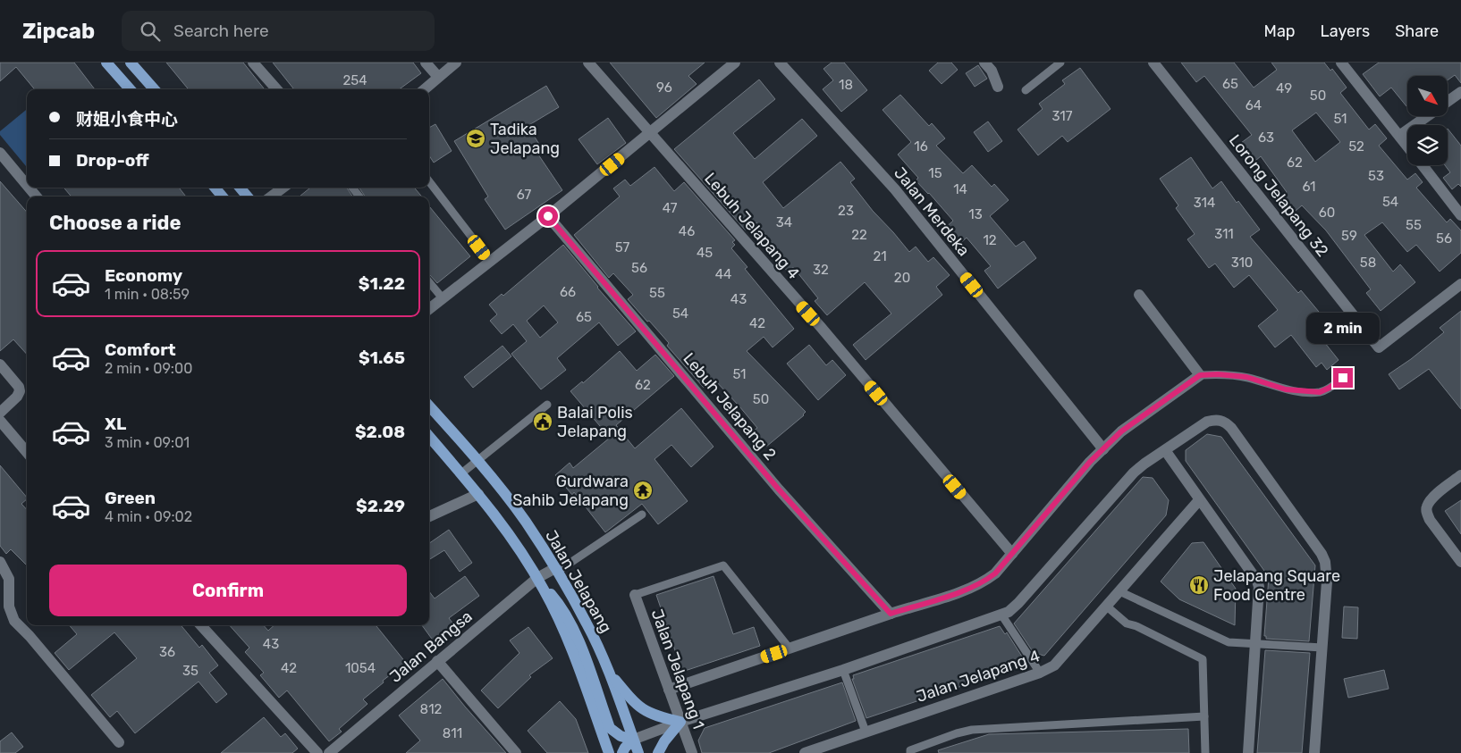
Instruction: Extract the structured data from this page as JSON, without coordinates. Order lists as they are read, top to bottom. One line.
{"streets":{"main road":["Jalan Jelapang"],"street":["Lorong Jelapang 32","Jalan Merdeka","Lebuh Jelapang 4","Lebuh Jelapang 2","Jalan Bangsa","Jalan Jelapang 1","Jalan Jelapang 4"]},"crossings":[["Jalan Jelapang","Jalan Bangsa"]],"places":{"school or university":["Tadika Jelapang"],"public building":["Balai Polis Jelapang"],"temple":["Gurdwara Sahib Jelapang"],"restaurant":["Jelapang Square Food Centre"]},"house_numbers":["254","65","18","96","49","50","64","317","51","63","16","52","62","15","53","61","14","67","54","314","47","23","60","13","34","55","46","311","22","59","56","12","57","45","21","310","58","56","32","44","20","66","55","43","54","65","42","51","62","50","43","36","42","1054","35","812","811"],"north":"bottom right","page":{"header":"Zipcab","search":"Search here","nav":["Map","Layers","Share"],"banner":["财姐小食中心","Drop-off"],"heading":"Choose a ride","list":[{"name":"Economy","note":"1 min · 08:59","value":"$1.22"},{"name":"Comfort","note":"2 min · 09:00","value":"$1.65"},{"name":"XL","note":"3 min · 09:01","value":"$2.08"},{"name":"Green","note":"4 min · 09:02","value":"$2.29"}],"bubble":"2 min","buttons":"Confirm"}}
